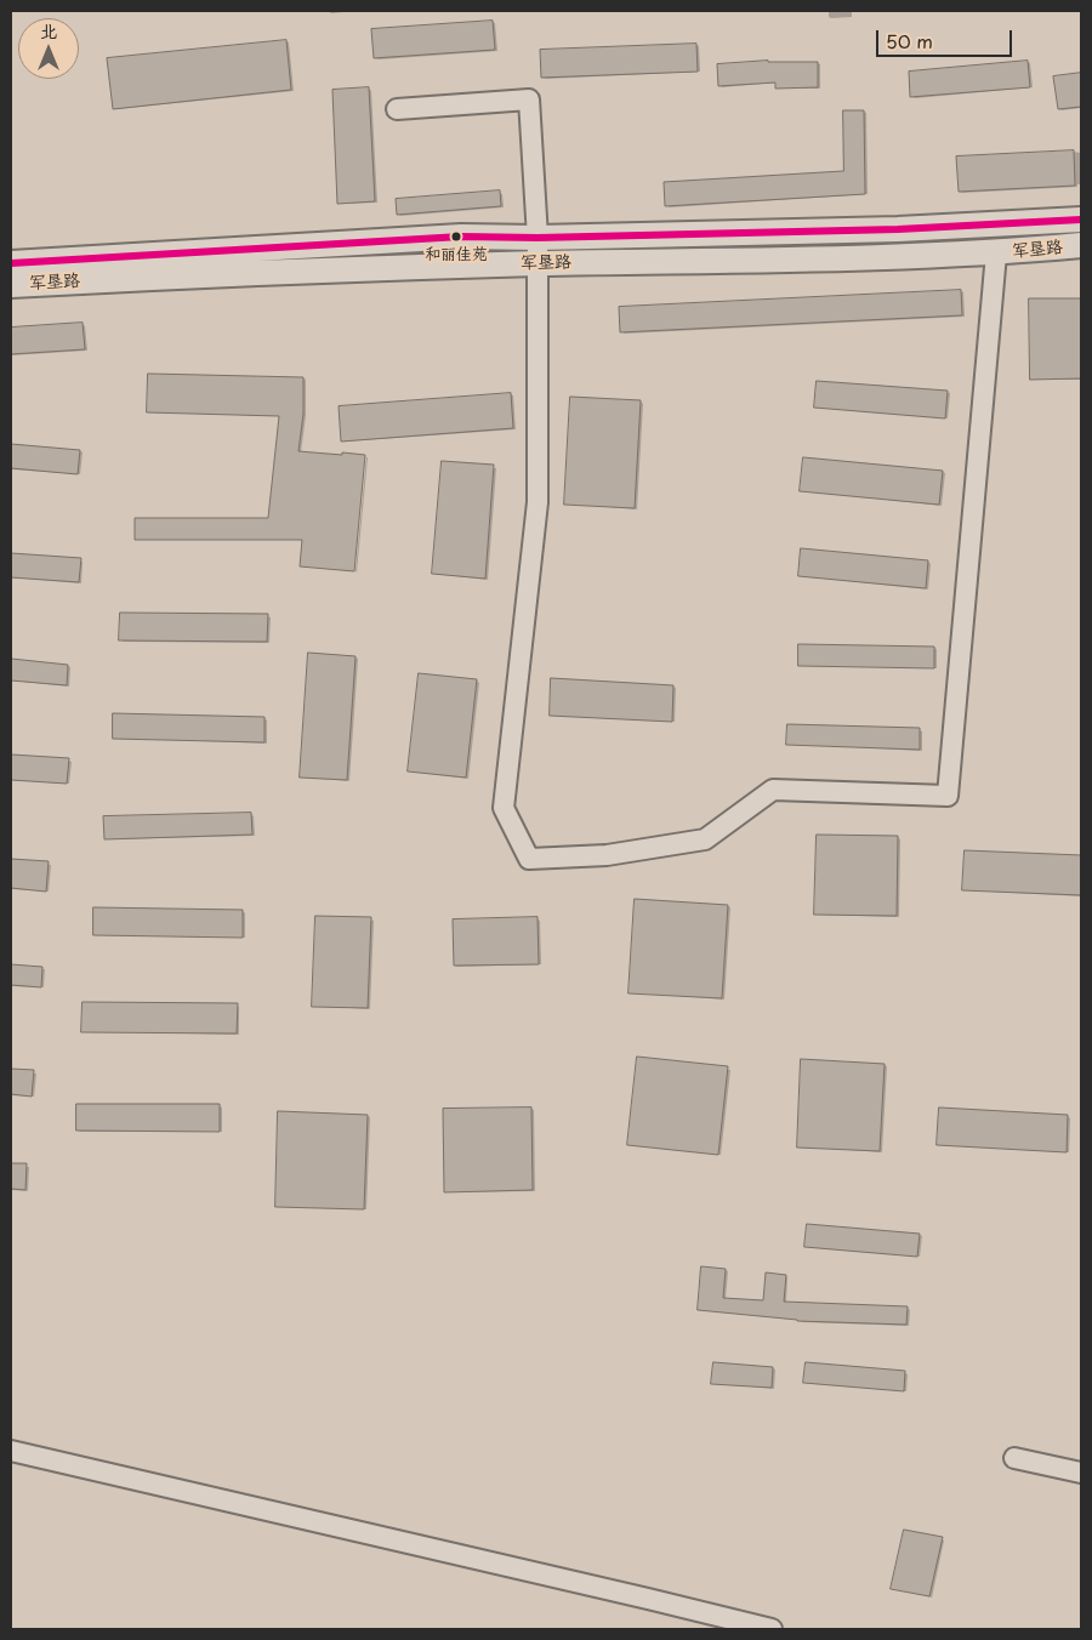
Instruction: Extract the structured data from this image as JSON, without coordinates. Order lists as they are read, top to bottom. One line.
{"streets":{"street":["军垦路"]},"places":["和丽佳苑"],"scale_bar":"50 m","north":"top"}
